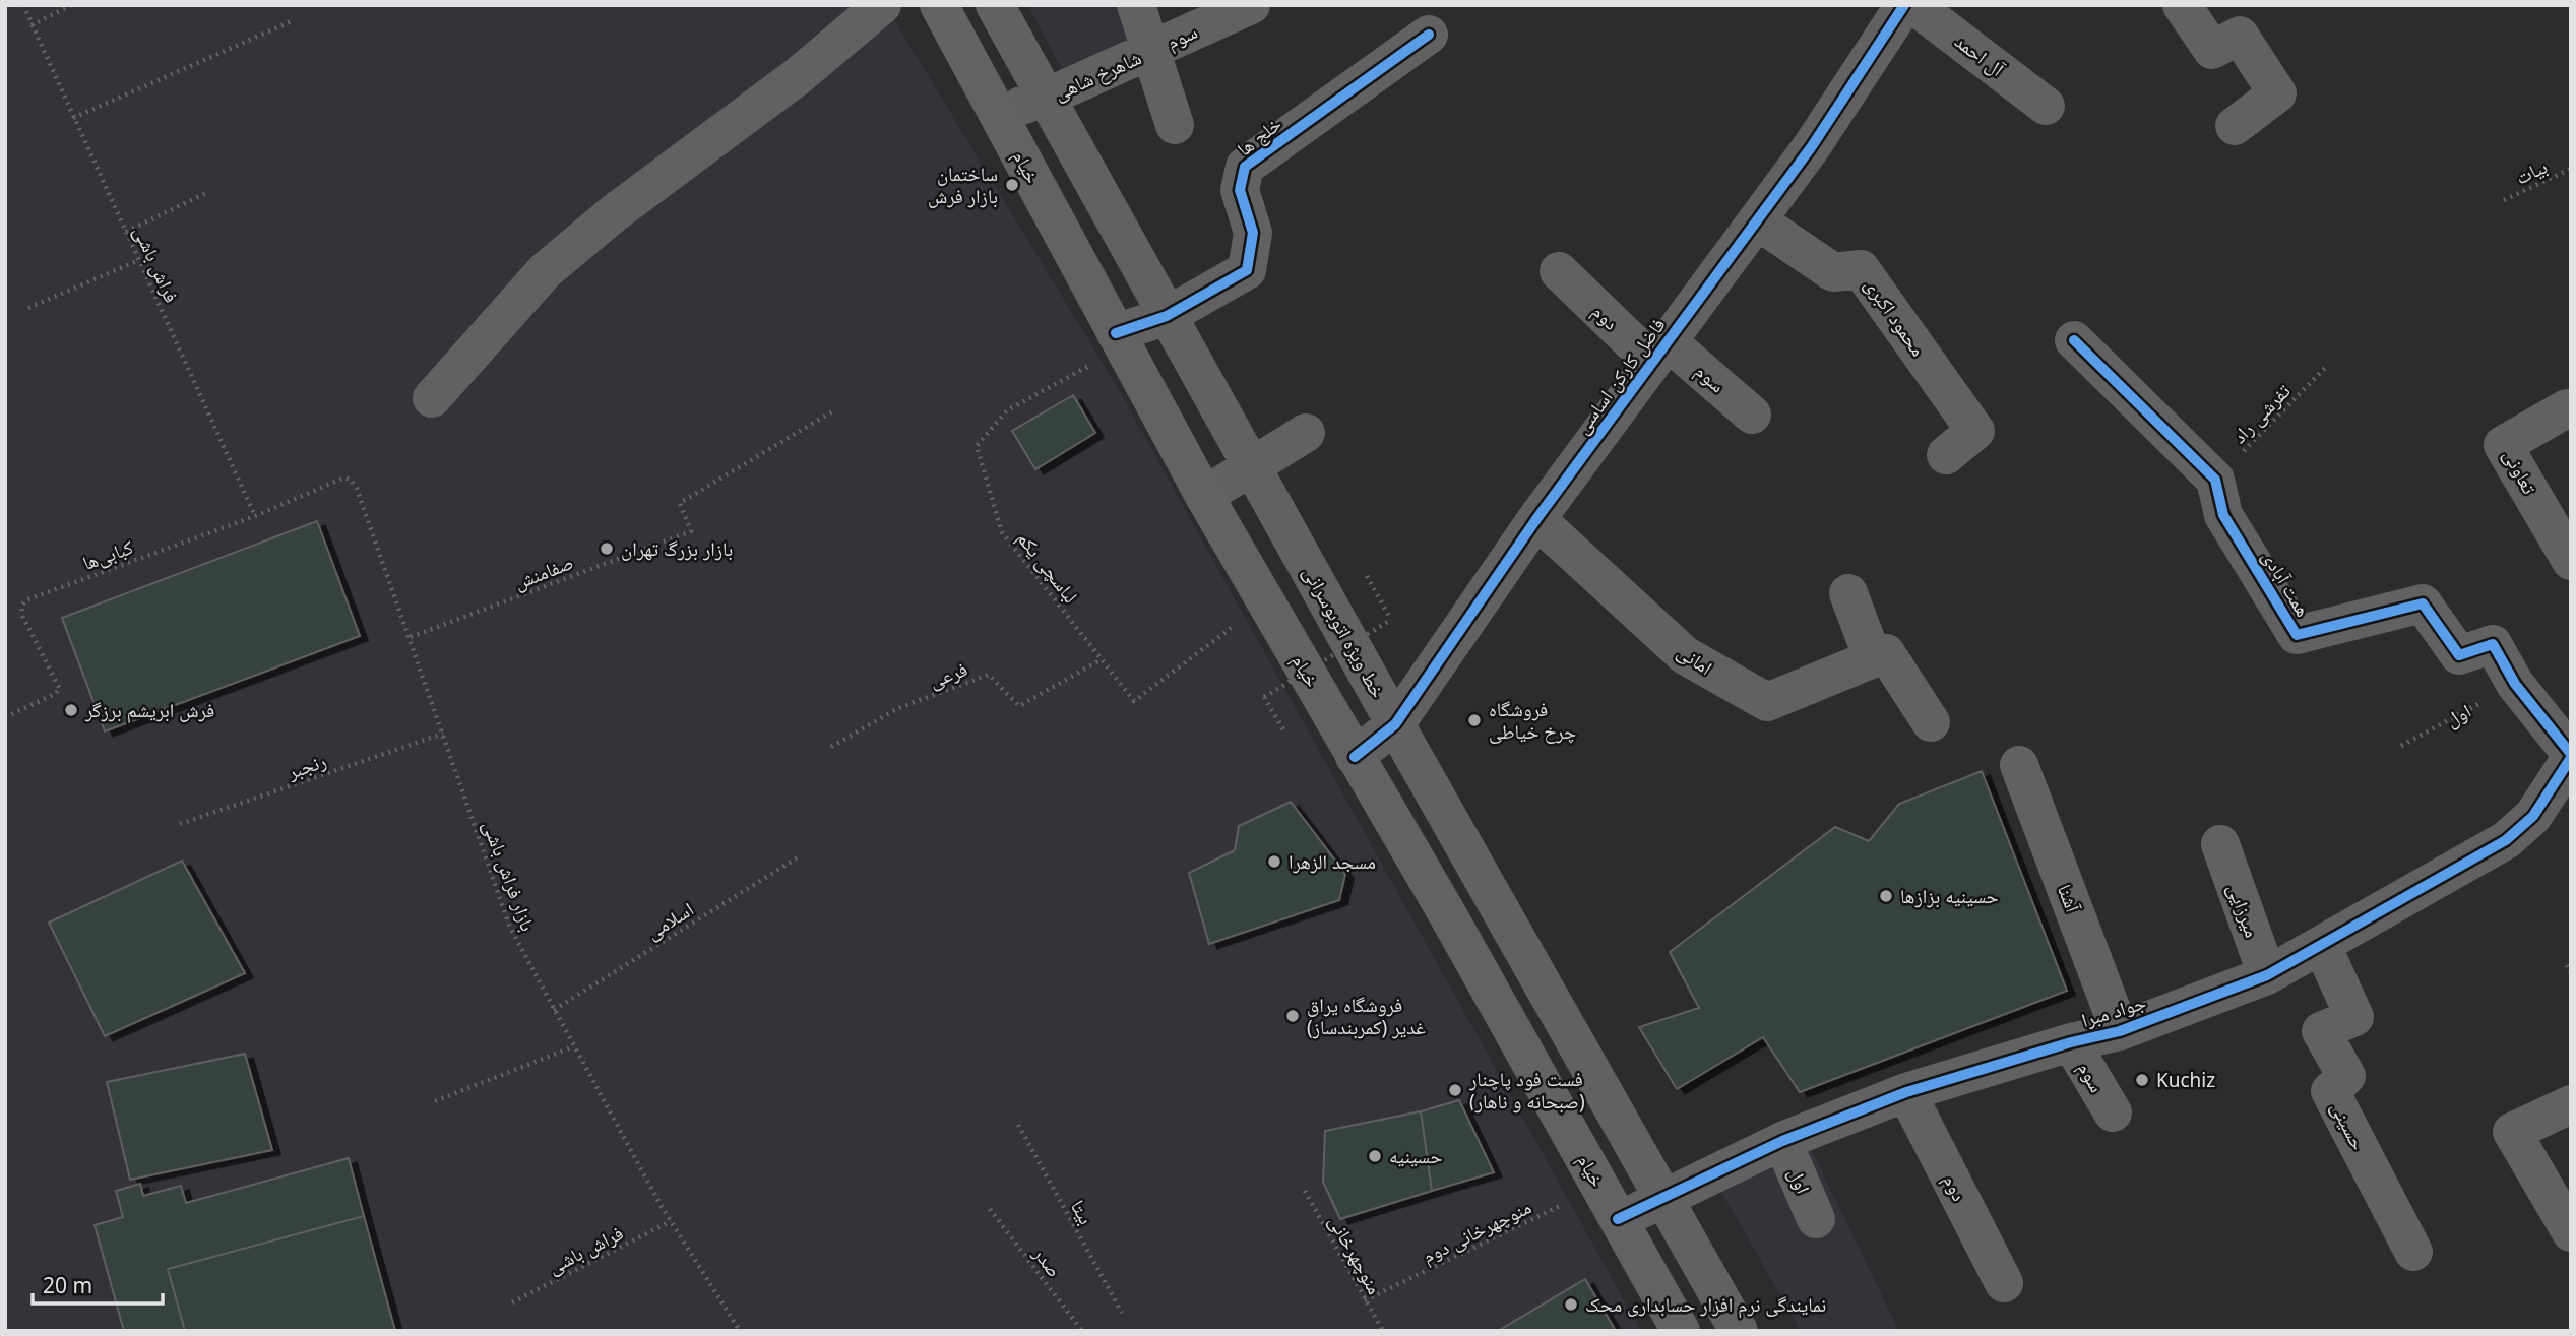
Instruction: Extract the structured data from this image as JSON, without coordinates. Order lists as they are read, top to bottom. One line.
{"streets":{"main road":["خیام"],"street":["سوم","آل احمد","شاهرخ شاهی","خلج ها","دوم","محمود اکبری","فاضل کارکن اساسی","تعاونی","همت آبادی","خط ویژه اتوبوسرانی","امانی","اول","آشنا","میرزایی","جواد مبرا","حسینی"],"path":["بیات","فراش باشی","تفرشی راد","کبابی‌ها","لباسچی یکم","صفامنش","فرعی","رنجبر","بازار فراش باشی","اسلامی","بیتا","منوچهرخانی دوم","منوچهرخانی","صدر"]},"crossings":[["سوم","شاهرخ شاهی"],["سوم","دوم"],["سوم","فاضل کارکن اساسی"],["سوم","جواد مبرا"],["شاهرخ شاهی","خیام"],["شاهرخ شاهی","خط ویژه اتوبوسرانی"],["خلج ها","خیام"],["خلج ها","لباسچی یکم"],["خلج ها","خط ویژه اتوبوسرانی"],["خیام","فاضل کارکن اساسی"],["خیام","لباسچی یکم"],["خیام","جواد مبرا"],["خیام","منوچهرخانی دوم"],["فراش باشی","کبابی‌ها"],["فراش باشی","بازار فراش باشی"],["دوم","فاضل کارکن اساسی"],["دوم","جواد مبرا"],["محمود اکبری","فاضل کارکن اساسی"],["فاضل کارکن اساسی","خط ویژه اتوبوسرانی"],["فاضل کارکن اساسی","امانی"],["تفرشی راد","همت آبادی"],["کبابی‌ها","بازار فراش باشی"],["لباسچی یکم","فرعی"],["صفامنش","بازار فراش باشی"],["همت آبادی","اول"],["همت آبادی","جواد مبرا"],["خط ویژه اتوبوسرانی","جواد مبرا"],["اول","جواد مبرا"],["رنجبر","بازار فراش باشی"],["بازار فراش باشی","اسلامی"],["آشنا","جواد مبرا"],["میرزایی","جواد مبرا"],["جواد مبرا","حسینی"],["جواد مبرا","منوچهرخانی دوم"],["منوچهرخانی دوم","منوچهرخانی"]],"places":["ساختمان بازار فرش","بازار بزرگ تهران","فرش ابريشم برزگر","فروشگاه چرخ خیاطی","مسجد الزهرا","حسینیه بزازها","فروشگاه یراق غدیر (کمربندساز)","Kuchiz","فست فود پاچنار (صبحانه و ناهار)","حسینیه","نمایندگی نرم افزار حسابداری محک"],"scale_bar":"20 m"}
